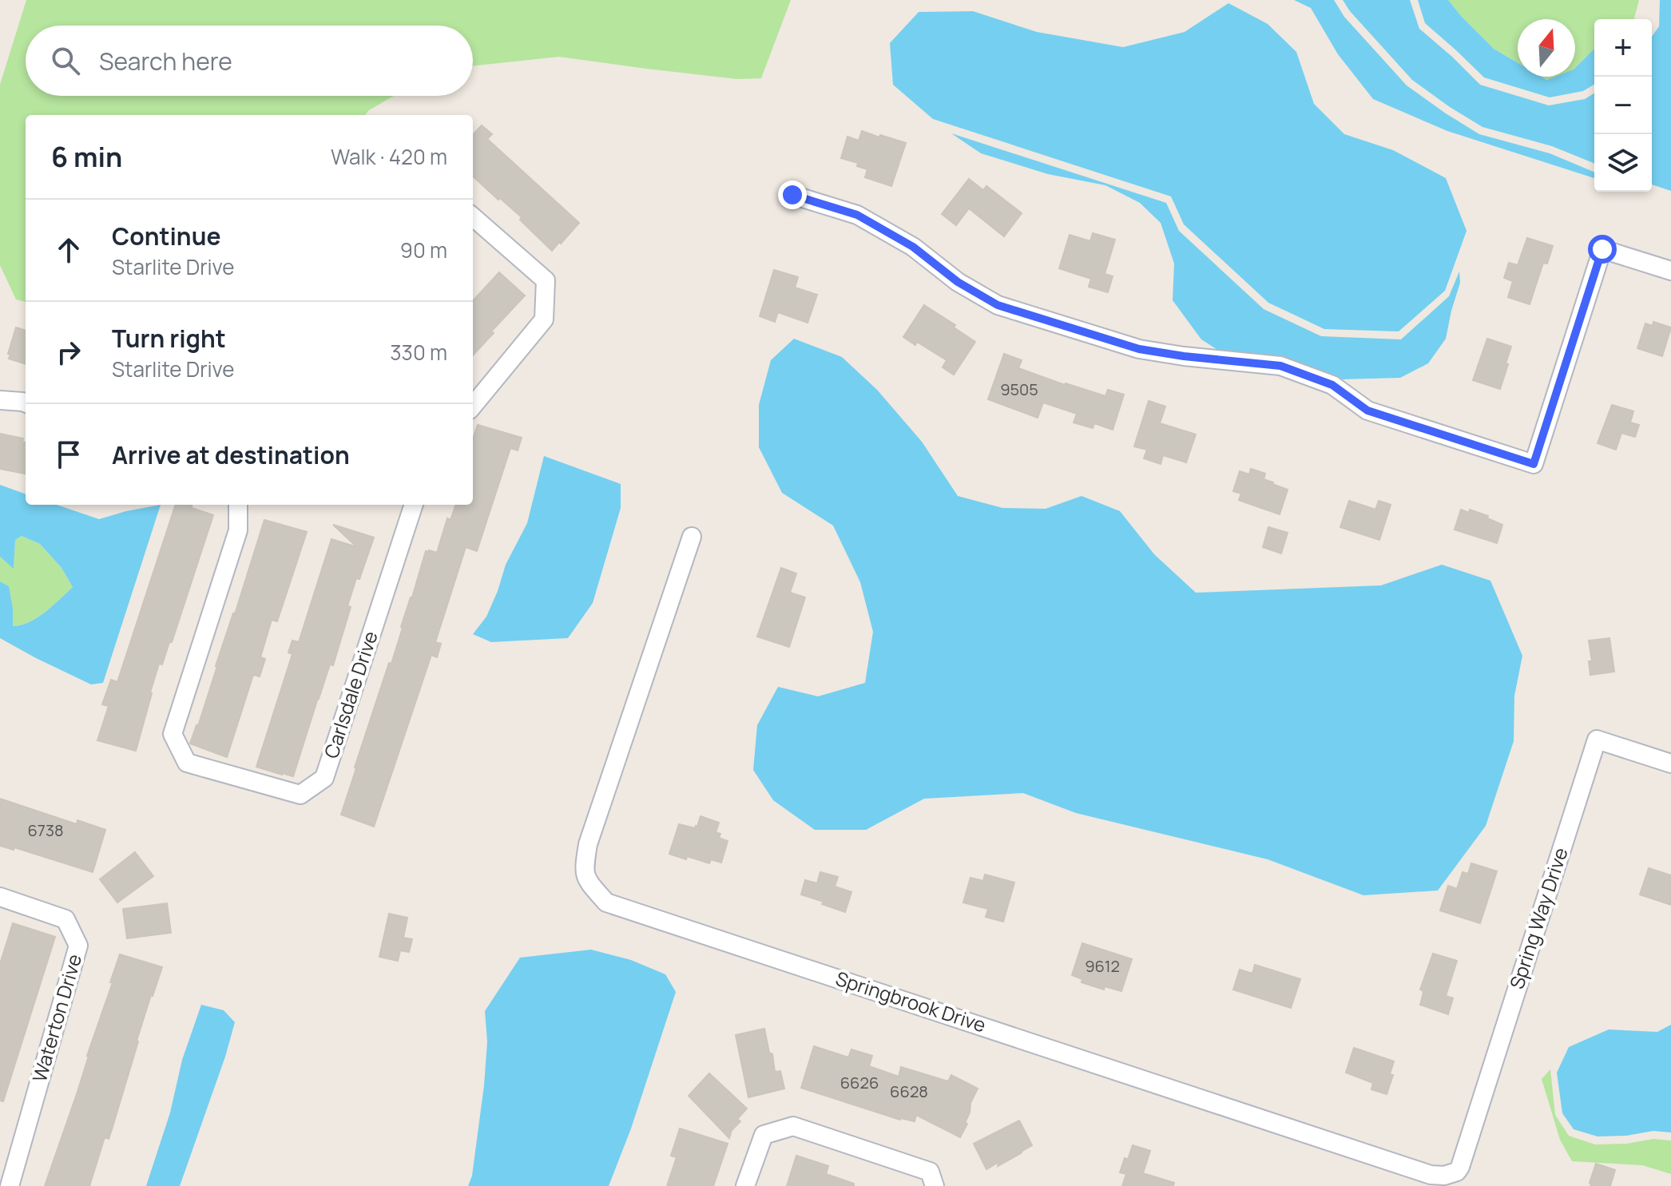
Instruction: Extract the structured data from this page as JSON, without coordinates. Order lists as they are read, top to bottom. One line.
{"streets":{"street":["Carlsdale Drive","Spring Way Drive","Springbrook Drive","Waterton Drive"]},"crossings":[["Spring Way Drive","Springbrook Drive"]],"house_numbers":["9505","6738","9612","6626","6628"],"north":"top","page":{"map_buttons":["+","−"],"search":"Search here","heading":["6 min","Walk · 420 m"],"list":[["Continue","Starlite Drive","90 m"],["Turn right","Starlite Drive","330 m"],"Arrive at destination"]}}
